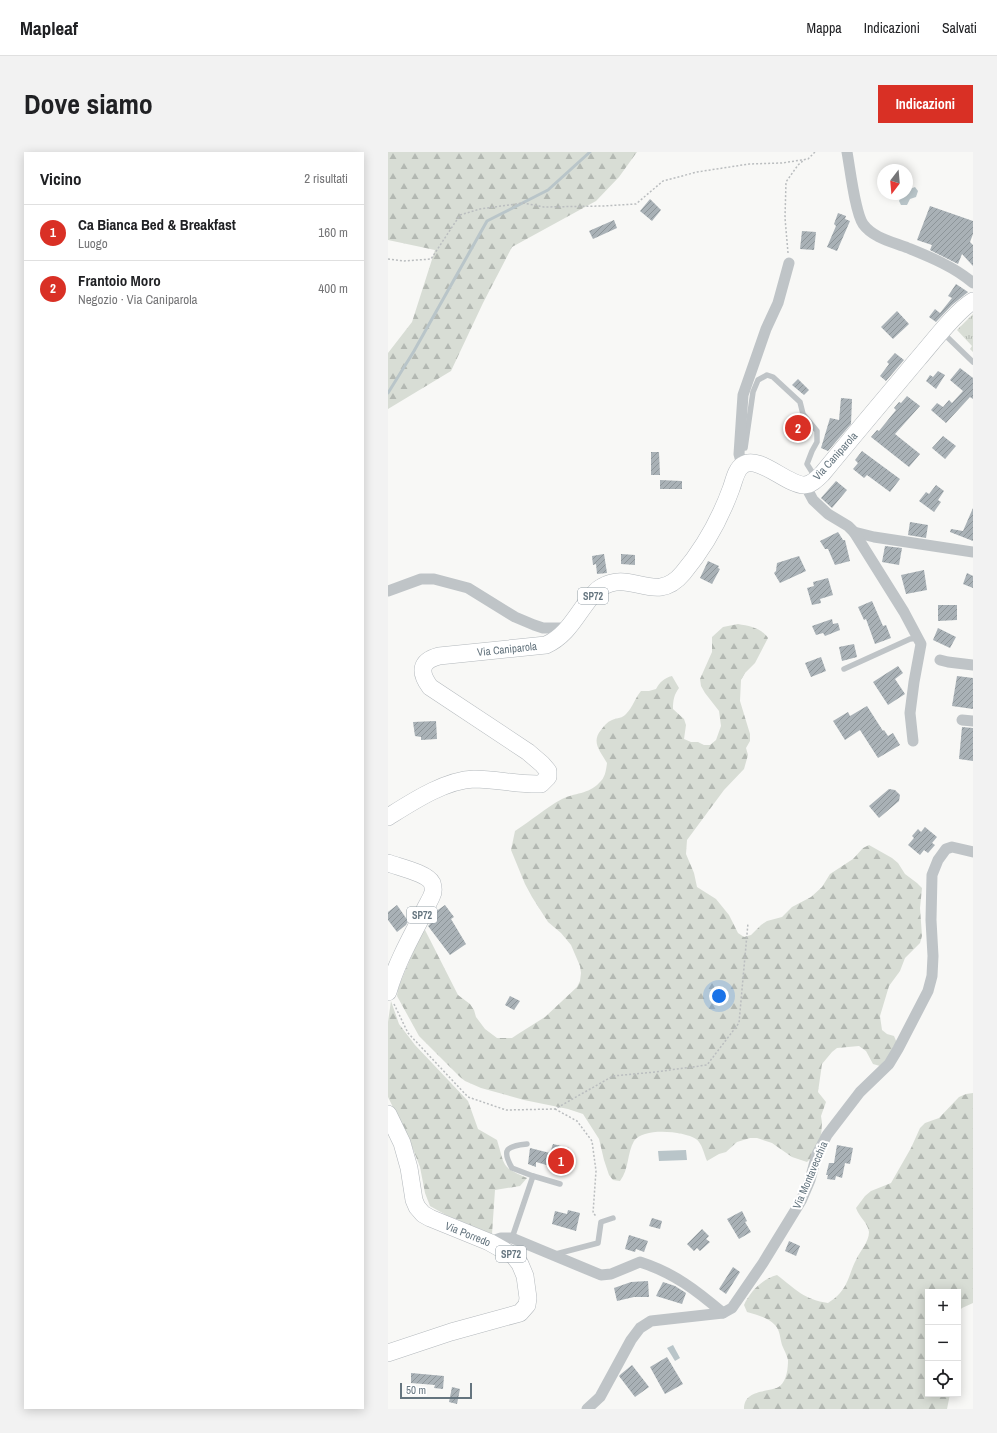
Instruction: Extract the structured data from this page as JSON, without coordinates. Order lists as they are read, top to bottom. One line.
{"streets":{"main road":["Via Caniparola","SP72","Via Porredo"],"street":["Via Montavecchia"]},"scale_bar":"50 m","north":"bottom","page":{"header":"Mapleaf","nav":["Mappa","Indicazioni","Salvati"],"title":"Dove siamo","buttons":"Indicazioni","heading":["Vicino","2 risultati"],"list":[{"mark":"1","name":"Ca Bianca Bed & Breakfast","note":"Luogo","value":"160 m"},{"mark":"2","name":"Frantoio Moro","note":"Negozio · Via Caniparola","value":"400 m"}],"pins":["2","1"],"map_buttons":["+","−"],"scale":"50 m"}}
